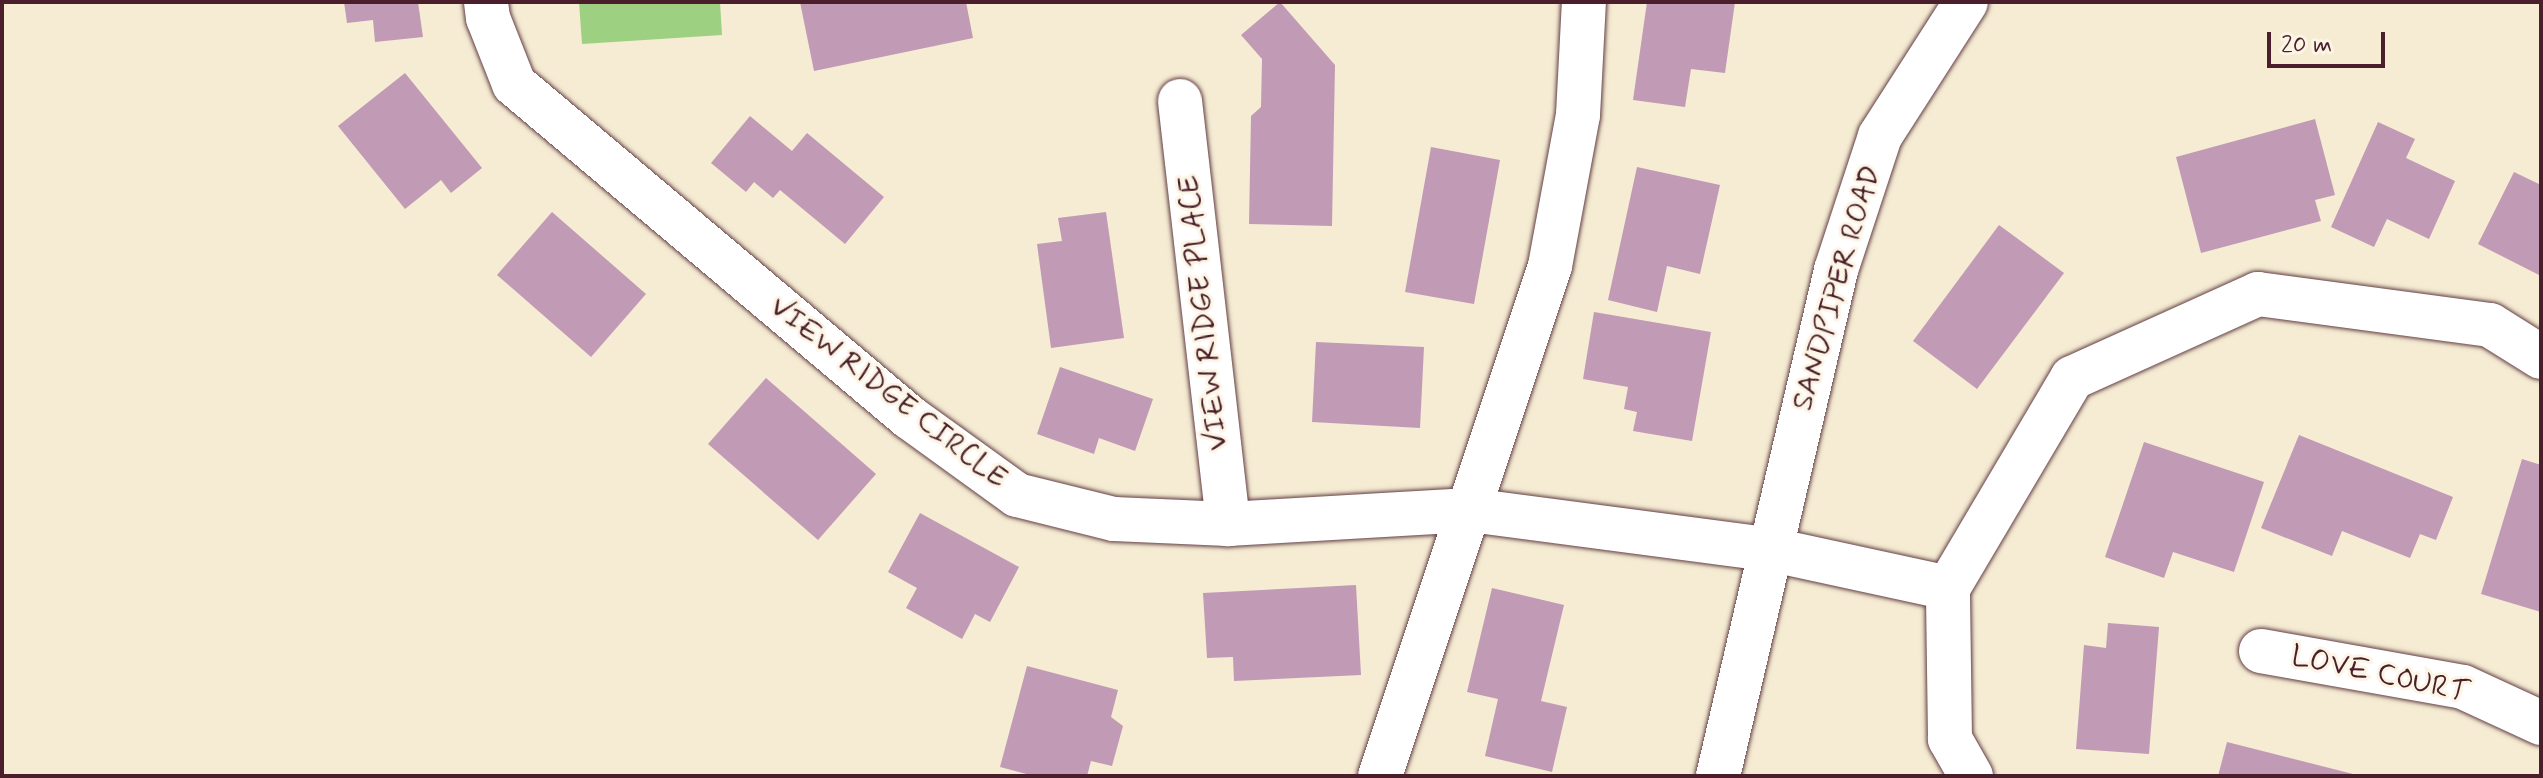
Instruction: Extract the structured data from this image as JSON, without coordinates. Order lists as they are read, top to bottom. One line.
{"streets":{"street":["SANDPIPER ROAD","VIEW RIDGE PLACE","VIEW RIDGE CIRCLE","LOVE COURT"]},"crossings":[["SANDPIPER ROAD","VIEW RIDGE CIRCLE"],["VIEW RIDGE PLACE","VIEW RIDGE CIRCLE"]],"scale_bar":"20 m"}
